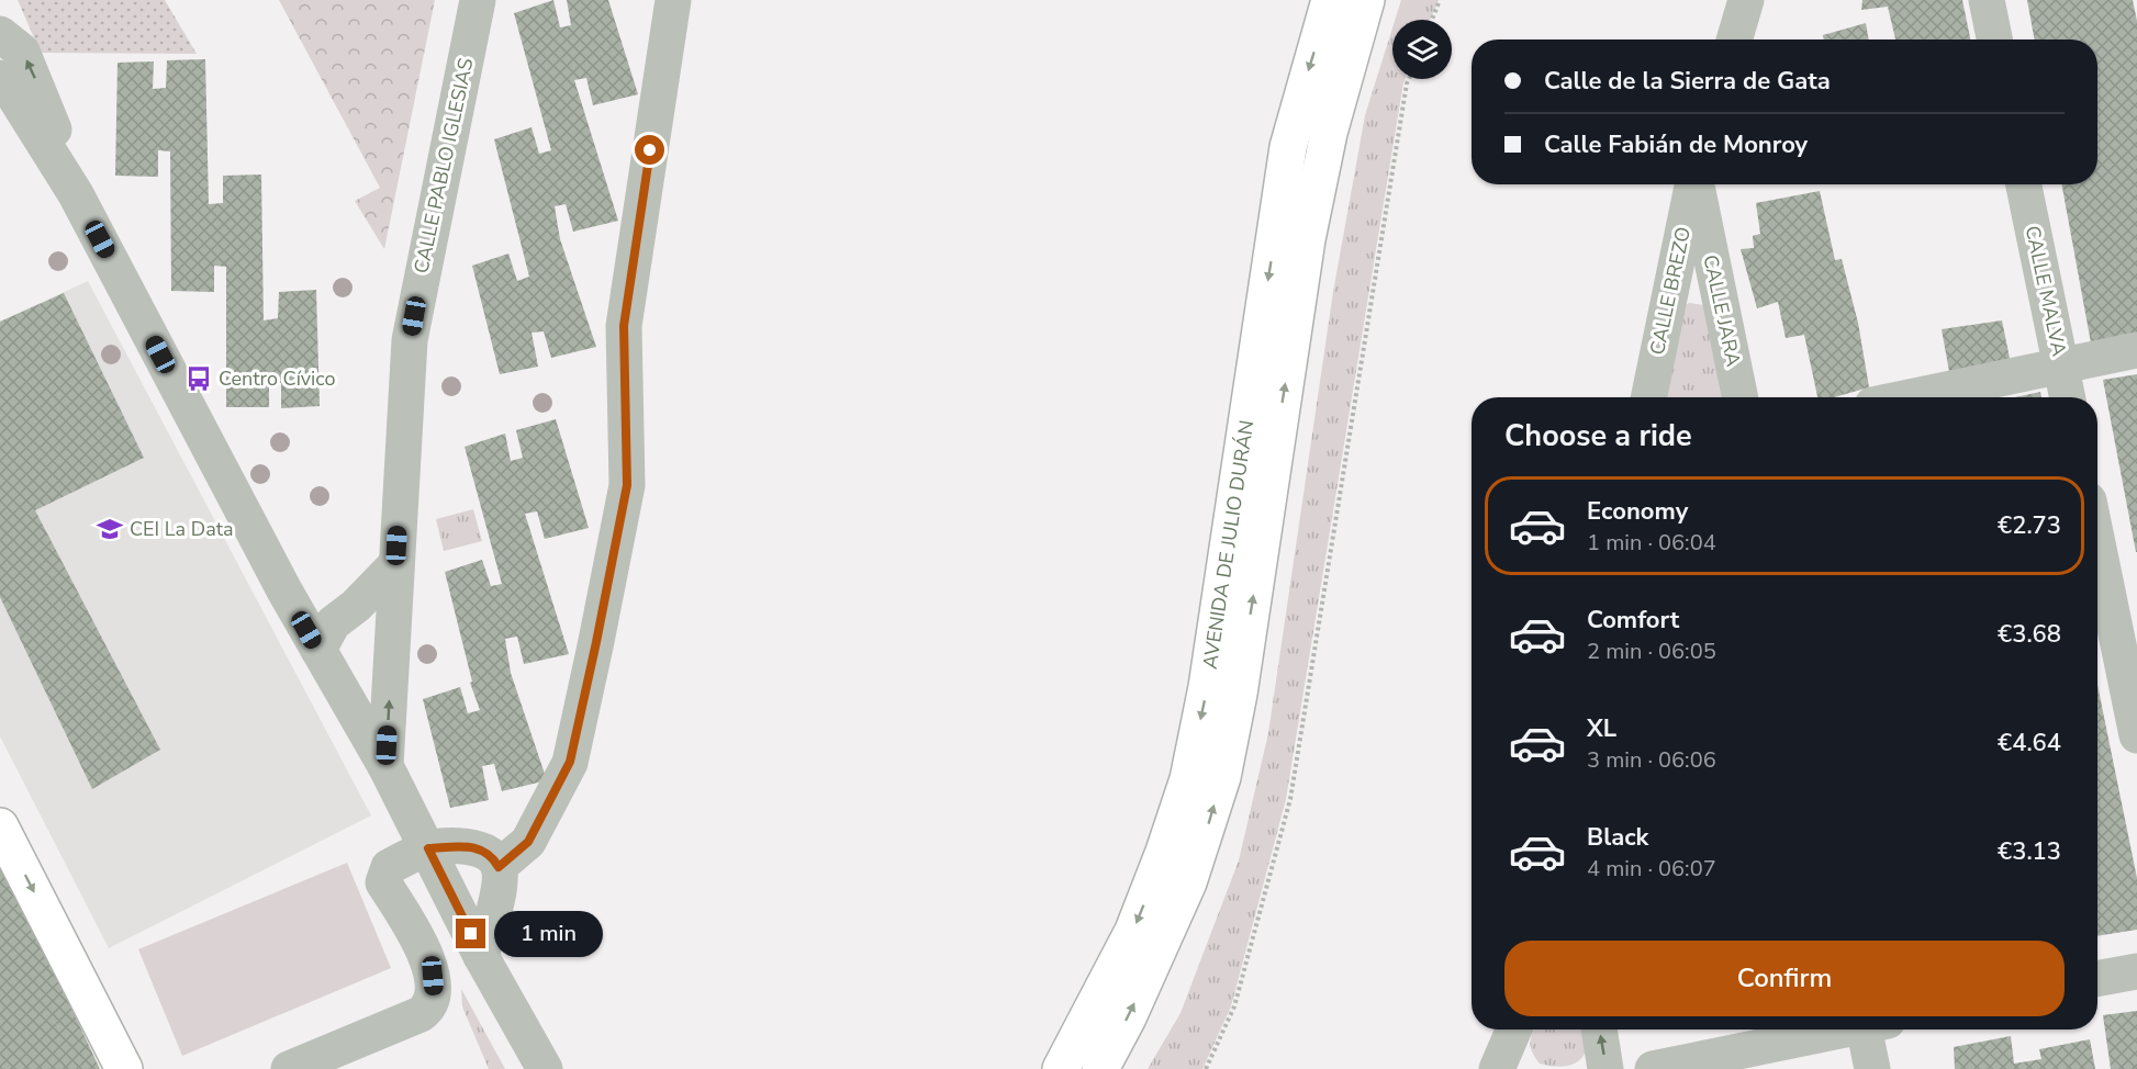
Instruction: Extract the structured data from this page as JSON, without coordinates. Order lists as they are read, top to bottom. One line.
{"streets":{"main road":["AVENIDA DE JULIO DURÁN"],"street":["CALLE PABLO IGLESIAS","CALLE BREZO","CALLE MALVA","CALLE JARA"]},"places":{"bus stop":["Centro Cívico"],"school or university":["CEI La Data"]},"page":{"banner":["Calle de la Sierra de Gata","Calle Fabián de Monroy"],"heading":"Choose a ride","list":[{"name":"Economy","note":"1 min · 06:04","value":"€2.73"},{"name":"Comfort","note":"2 min · 06:05","value":"€3.68"},{"name":"XL","note":"3 min · 06:06","value":"€4.64"},{"name":"Black","note":"4 min · 06:07","value":"€3.13"}],"bubble":"1 min","buttons":"Confirm"}}
